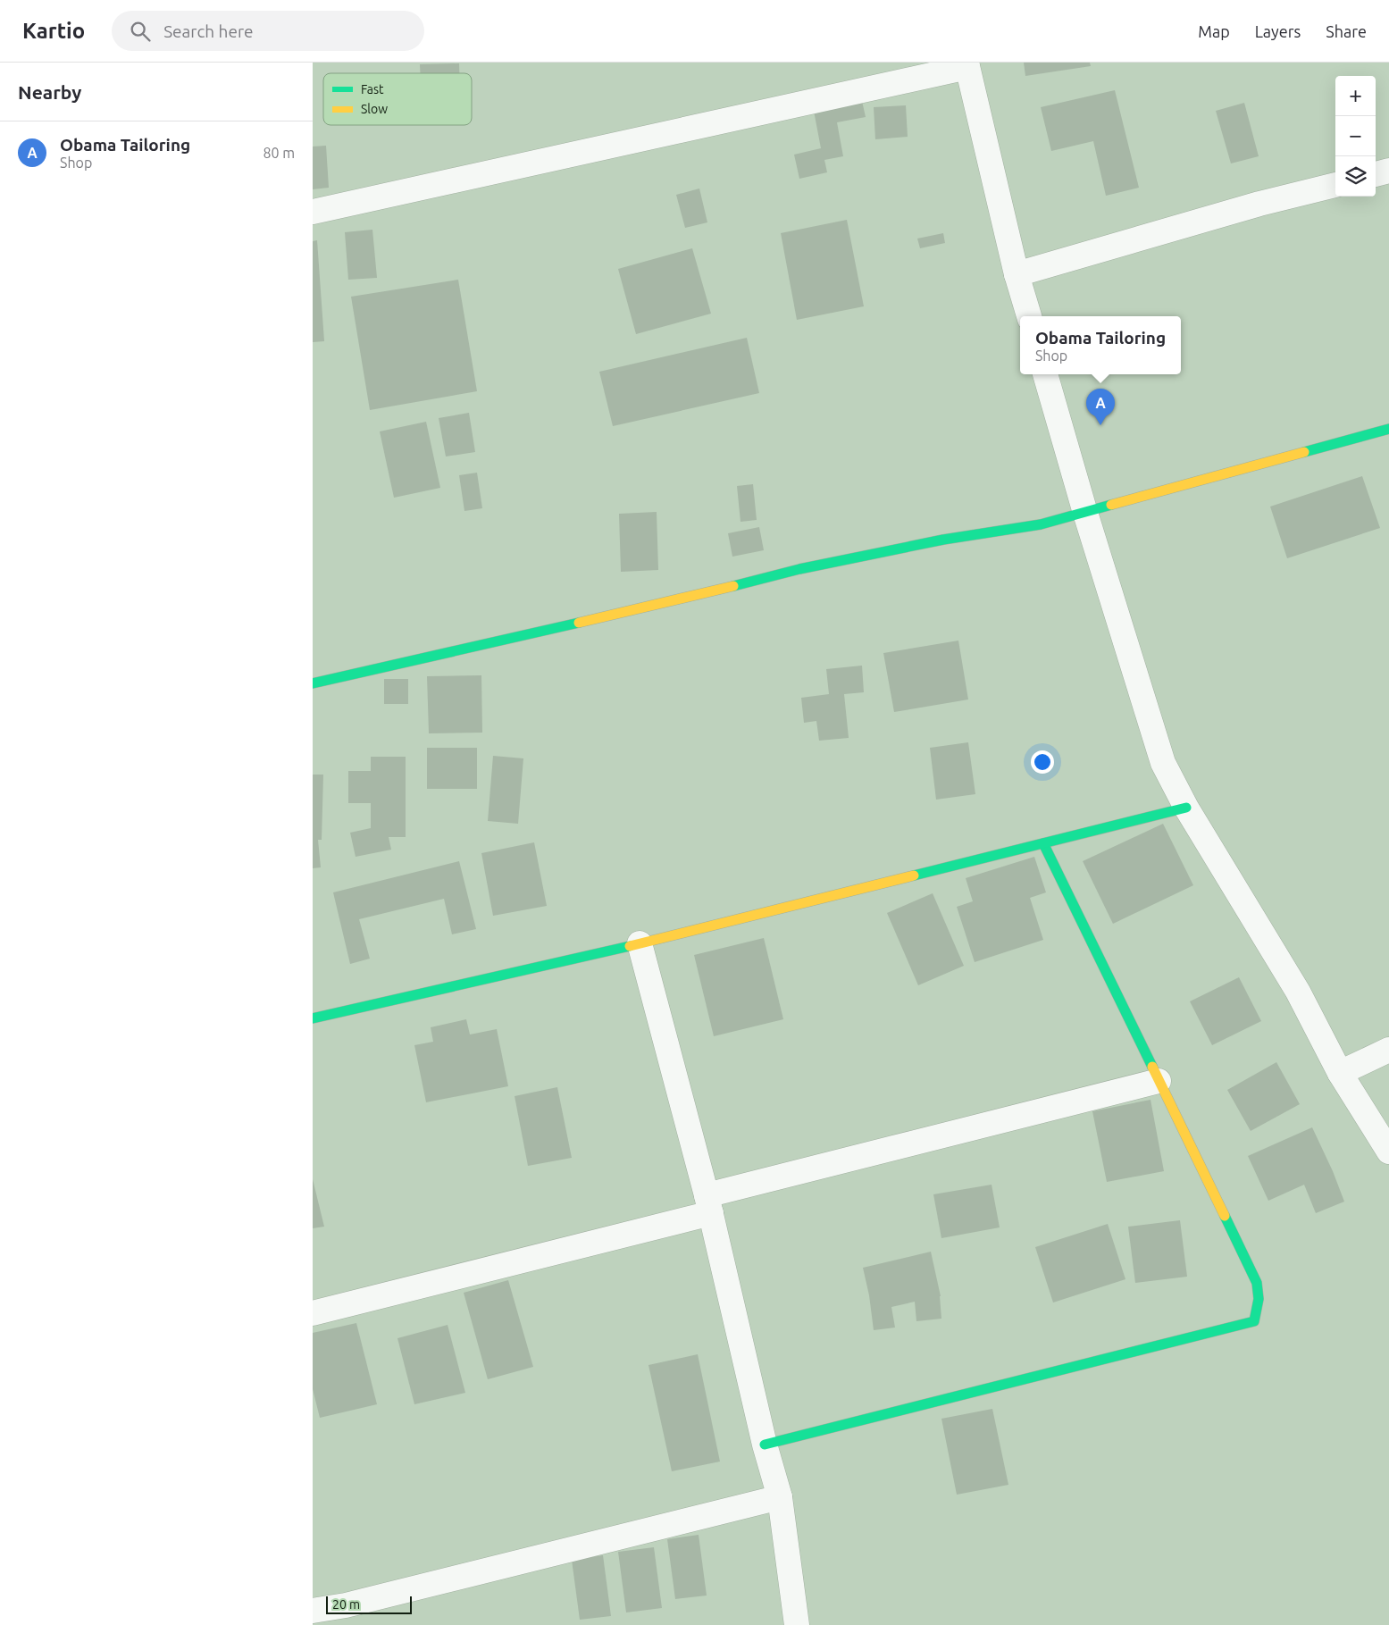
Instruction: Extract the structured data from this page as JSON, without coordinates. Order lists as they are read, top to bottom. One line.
{"legend":["Fast","Slow"],"scale_bar":"20 m","page":{"header":"Kartio","search":"Search here","nav":["Map","Layers","Share"],"heading":"Nearby","map_buttons":["+","−"],"list":[{"mark":"A","name":"Obama Tailoring","note":"Shop","value":"80 m"}],"popup":["Obama Tailoring","Shop"],"pins":"A","scale":"20 m"}}
